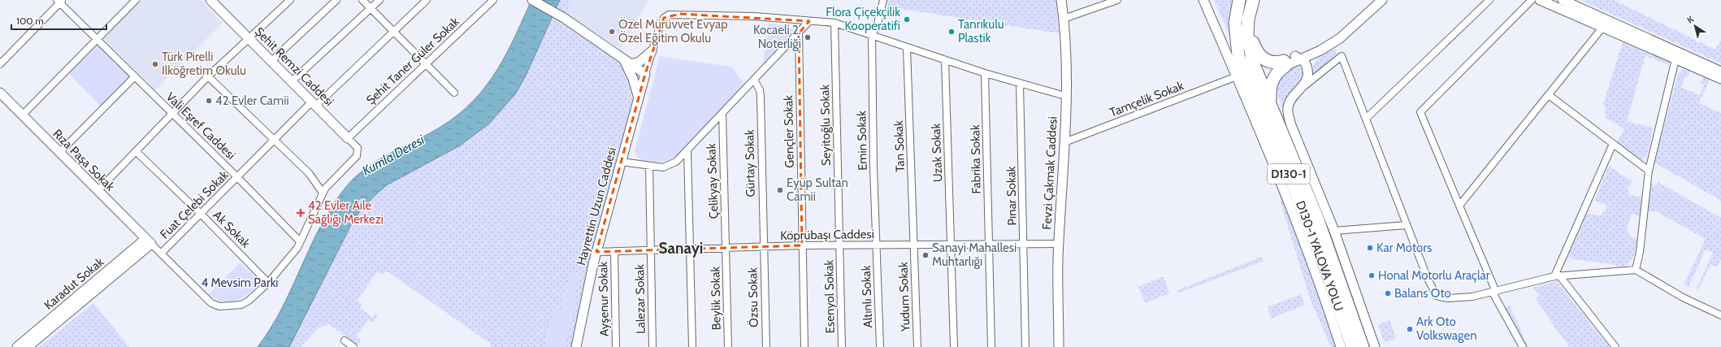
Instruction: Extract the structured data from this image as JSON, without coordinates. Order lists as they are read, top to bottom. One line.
{"streets":{"highway":["D130-1","D130-1 YALOVA YOLU"],"street":["Şehit Taner Güler Sokak","Şehit Remzi Caddesi","Tamçelik Sokak","Seyitoğlu Sokak","Vali Eşref Caddesi","Gençler Sokak","Emin Sokak","Tan Sokak","Uzak Sokak","Fabrika Sokak","Rıza Paşa Sokak","Gürtay Sokak","Fevzi Çakmak Caddesi","Çelikyay Sokak","Pınar Sokak","Fuat Çelebi Sokak","Hayrettin Uzun Caddesi","Ak Sokak","Köprübaşı Caddesi","Karadut Sokak","Esenyol Sokak","Altınlı Sokak","Yudum Sokak","Özsu Sokak","Beylik Sokak","Ayşenur Sokak","Lalezar Sokak"]},"crossings":[["Şehit Taner Güler Sokak","Şehit Remzi Caddesi"],["Şehit Remzi Caddesi","Fuat Çelebi Sokak"],["Tamçelik Sokak","Fevzi Çakmak Caddesi"],["Seyitoğlu Sokak","Köprübaşı Caddesi"],["Seyitoğlu Sokak","Esenyol Sokak"],["Vali Eşref Caddesi","Fuat Çelebi Sokak"],["Gençler Sokak","Köprübaşı Caddesi"],["Emin Sokak","Köprübaşı Caddesi"],["Emin Sokak","Altınlı Sokak"],["Tan Sokak","Köprübaşı Caddesi"],["Tan Sokak","Yudum Sokak"],["Uzak Sokak","Köprübaşı Caddesi"],["Fabrika Sokak","Köprübaşı Caddesi"],["Rıza Paşa Sokak","Karadut Sokak"],["Gürtay Sokak","Köprübaşı Caddesi"],["Gürtay Sokak","Özsu Sokak"],["Fevzi Çakmak Caddesi","Köprübaşı Caddesi"],["Çelikyay Sokak","Köprübaşı Caddesi"],["Çelikyay Sokak","Beylik Sokak"],["Pınar Sokak","Köprübaşı Caddesi"],["Fuat Çelebi Sokak","Ak Sokak"],["Hayrettin Uzun Caddesi","Köprübaşı Caddesi"],["Köprübaşı Caddesi","Esenyol Sokak"],["Köprübaşı Caddesi","Altınlı Sokak"],["Köprübaşı Caddesi","Yudum Sokak"],["Köprübaşı Caddesi","Özsu Sokak"],["Köprübaşı Caddesi","Beylik Sokak"],["Köprübaşı Caddesi","Ayşenur Sokak"],["Köprübaşı Caddesi","Lalezar Sokak"]],"districts":["Sanayi"],"water":["Kumla Deresi"],"parks":["4 Mevsim Parkı"],"places":{"other":["Flora Çiçekçilik Kooperatifi","Özel Mürüvvet Evyap Özel Eğitim Okulu","Tanrıkulu Plastik","Kocaeli 2. Noterliği","Türk Pirelli İlköğretim Okulu","42 Evler Camii","Eyüp Sultan Camii","Kar Motors","Sanayi Mahallesi Muhtarlığı","Honal Motorlu Araçlar","Balans Oto","Ark Oto Volkswagen"],"health":["42 Evler Aile Sağlığı Merkezi"]},"scale_bar":"100 m","north":"top left"}
